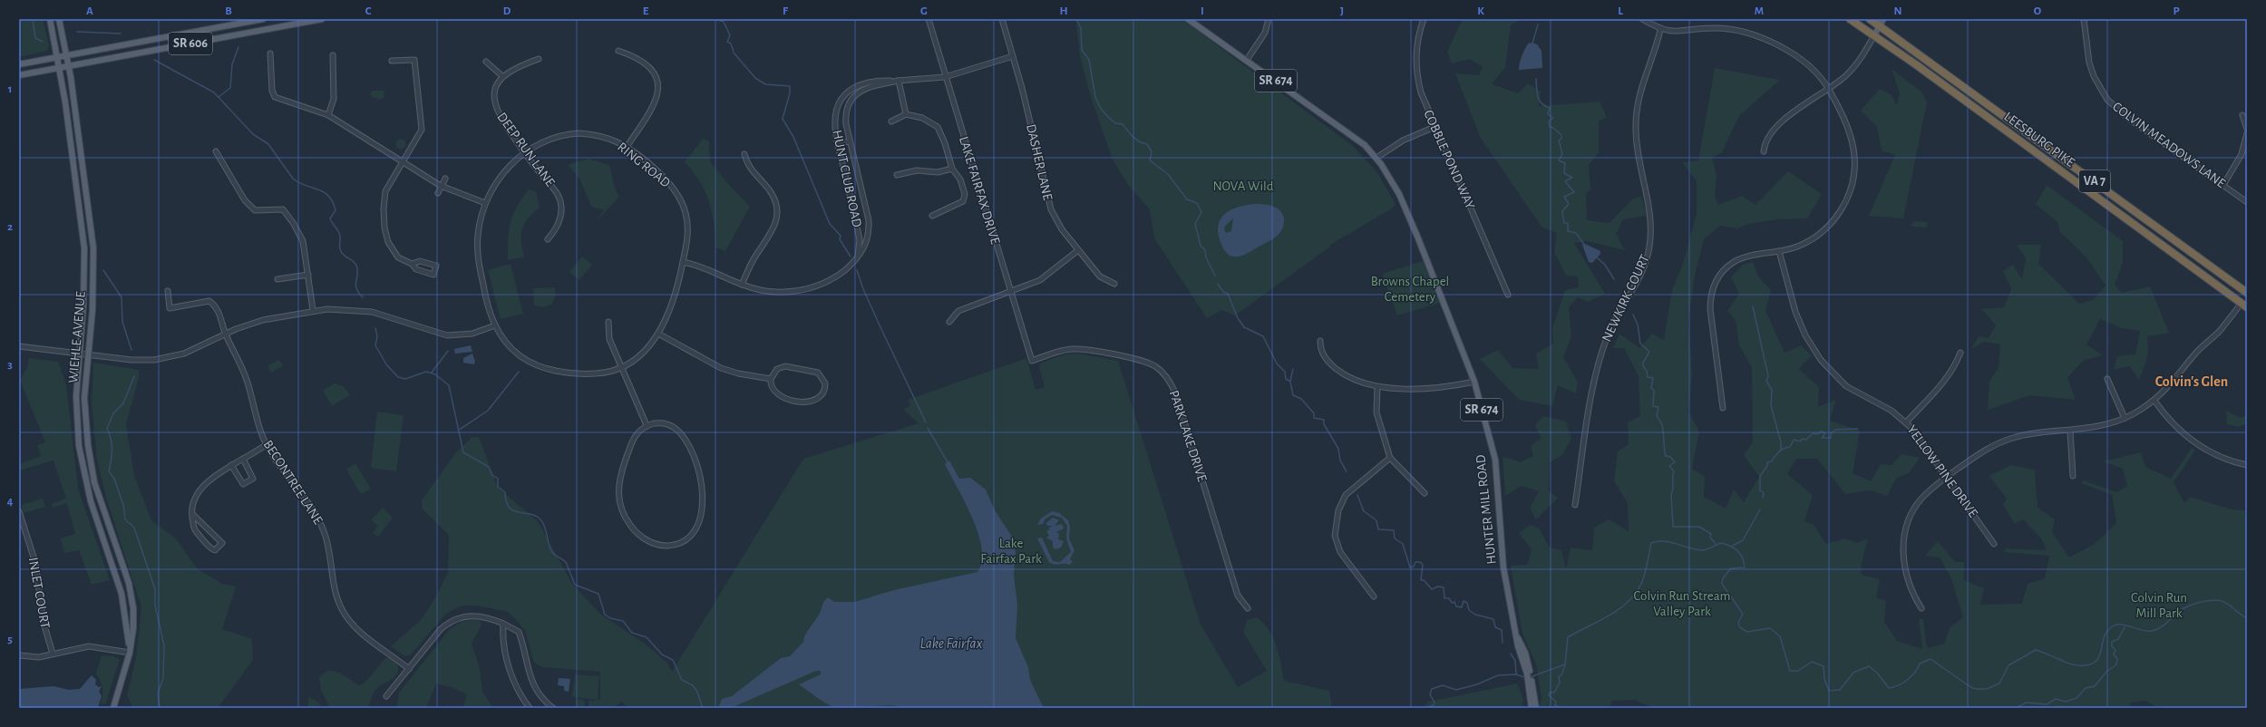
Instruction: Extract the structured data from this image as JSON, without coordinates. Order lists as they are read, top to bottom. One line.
{"streets":{"highway":["LEESBURG PIKE","VA 7"],"main road":["SR 606","SR 674","WIEHLE AVENUE","HUNTER MILL ROAD"],"street":["COLVIN MEADOWS LANE","DEEP RUN LANE","COBBLE POND WAY","DASHER LANE","RING ROAD","HUNT CLUB ROAD","LAKE FAIRFAX DRIVE","NEWKIRK COURT","PARK LAKE DRIVE","YELLOW PINE DRIVE","BECONTREE LANE","INLET COURT"]},"crossings":[["SR 606","WIEHLE AVENUE"],["DEEP RUN LANE","RING ROAD"],["DASHER LANE","HUNT CLUB ROAD"],["RING ROAD","HUNT CLUB ROAD"],["HUNT CLUB ROAD","LAKE FAIRFAX DRIVE"],["LAKE FAIRFAX DRIVE","PARK LAKE DRIVE"]],"districts":["Colvin's Glen"],"water":["Lake Fairfax"],"parks":["NOVA Wild","Browns Chapel Cemetery","Lake Fairfax Park","Colvin Run Stream Valley Park","Colvin Run Mill Park"],"grid":{"columns":["A","B","C","D","E","F","G","H","I","J","K","L","M","N","O","P"],"rows":["1","2","3","4","5"]}}
